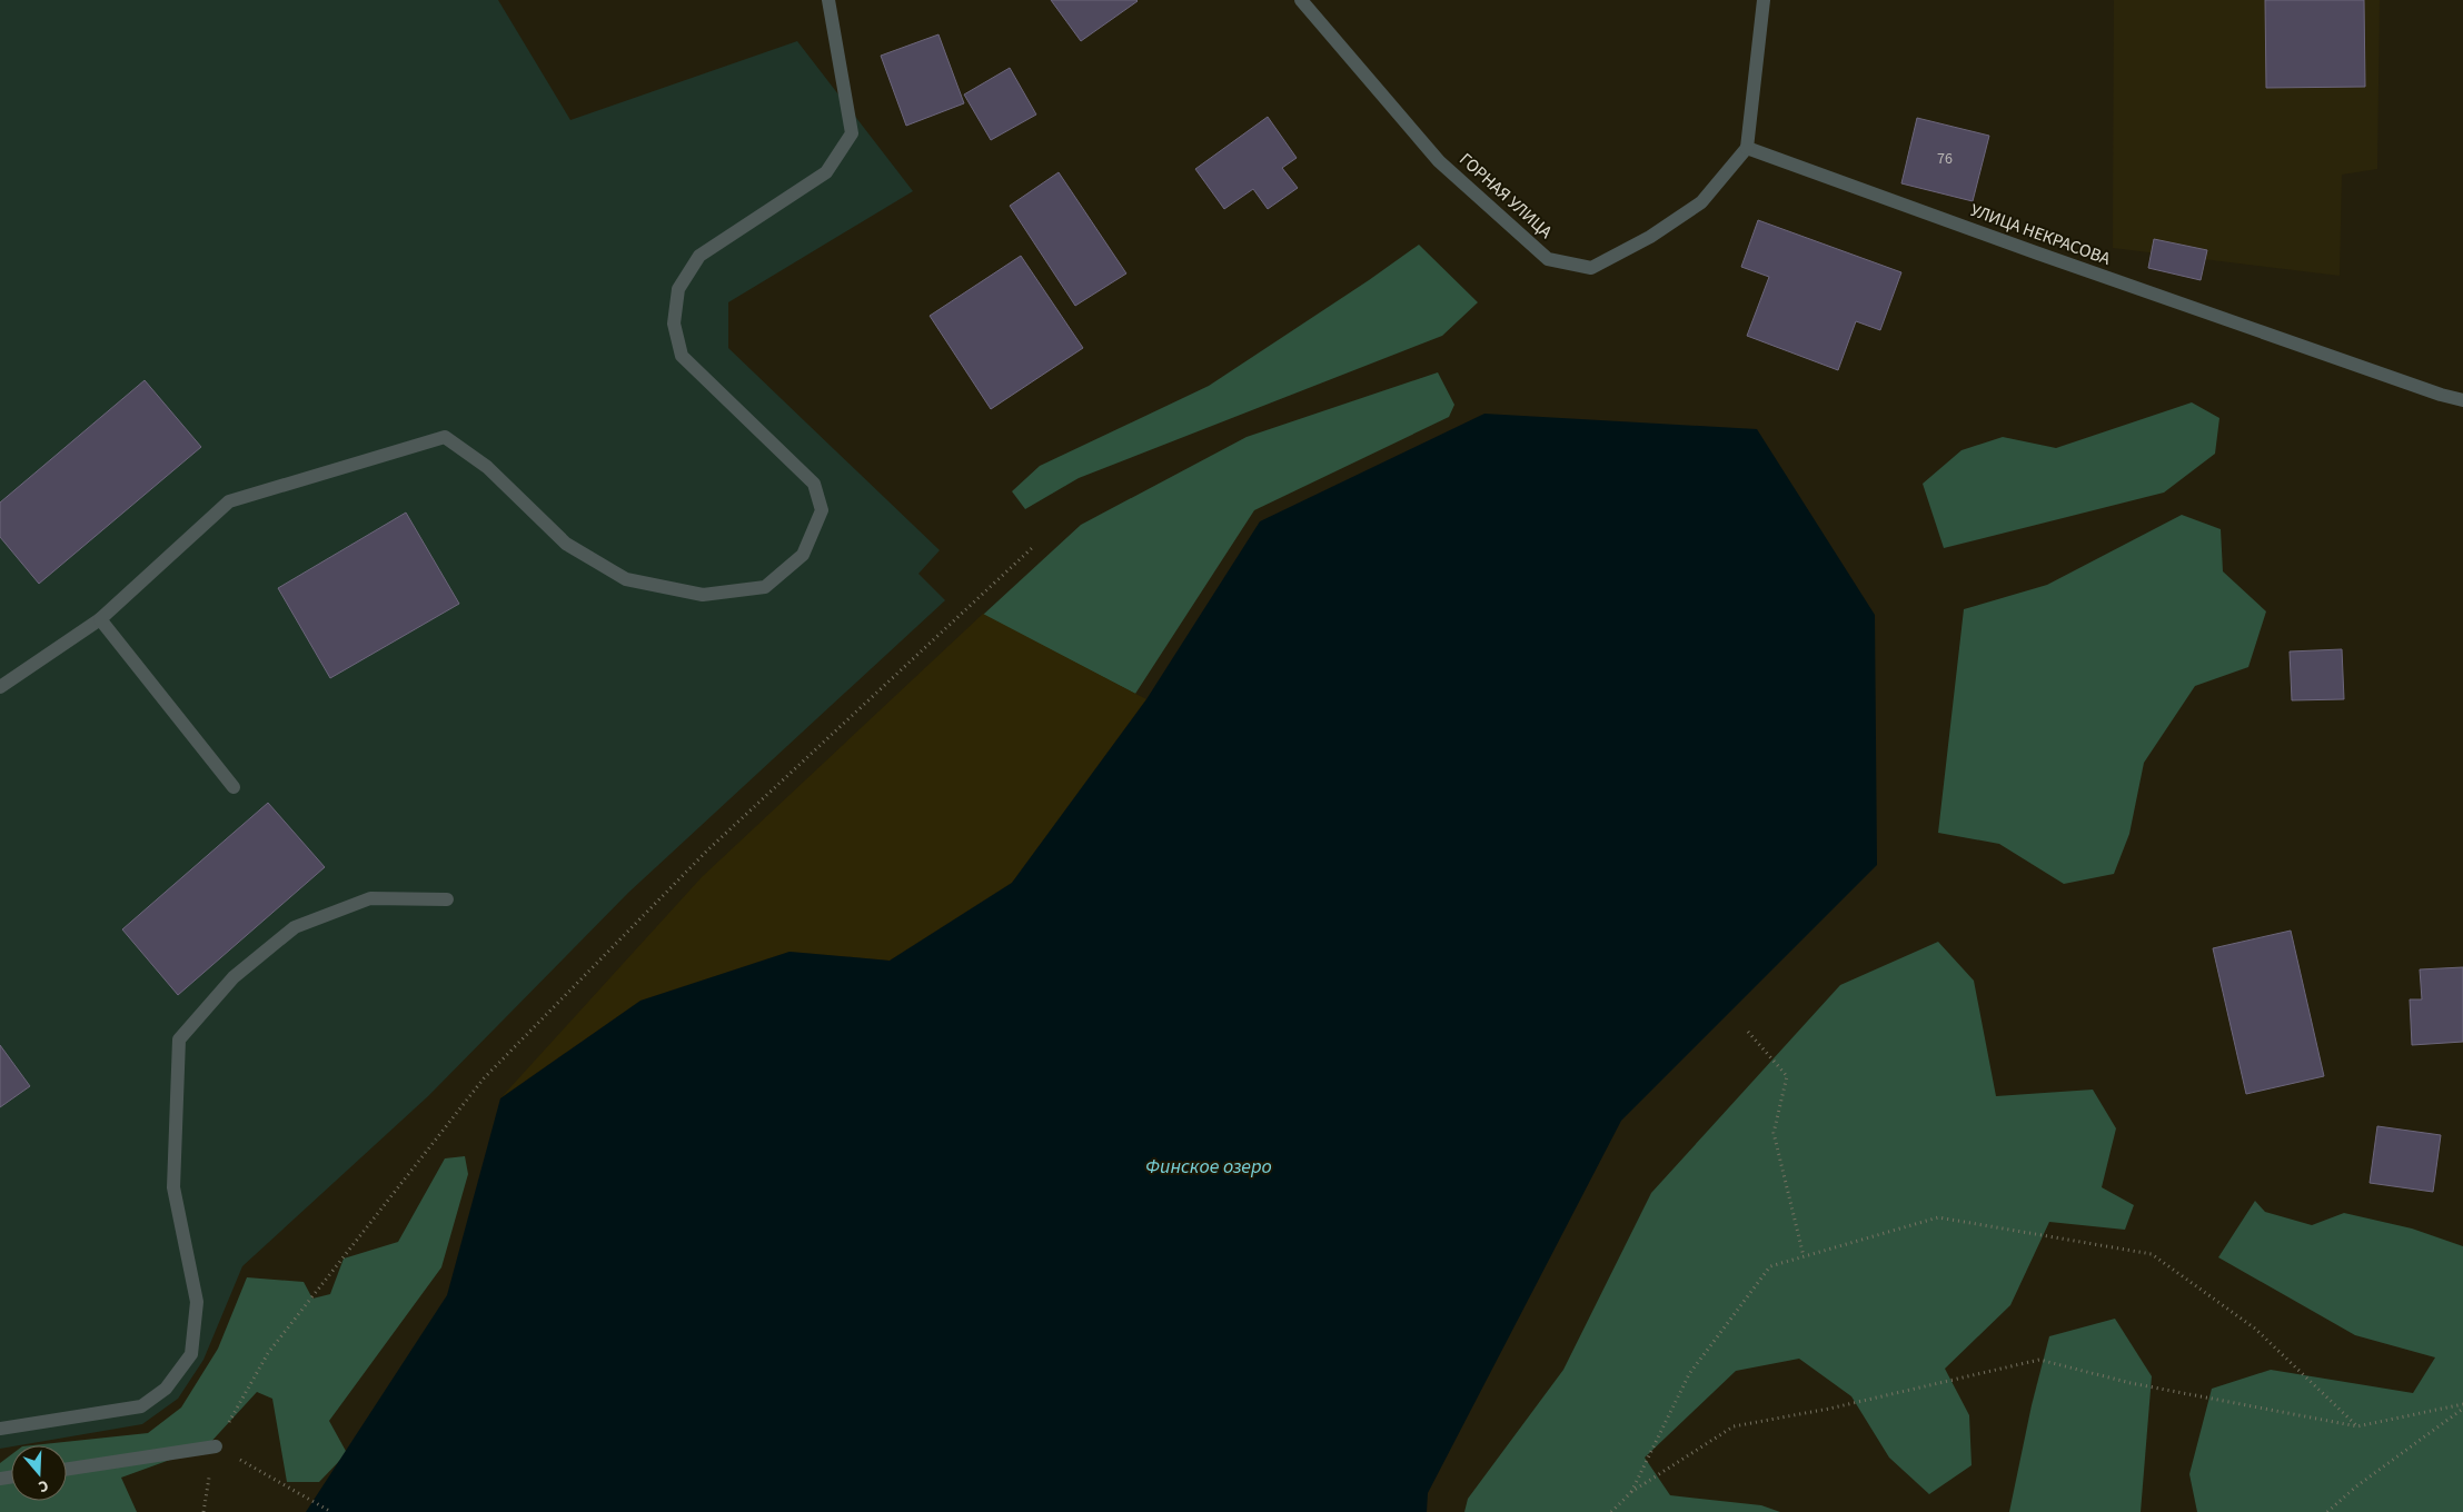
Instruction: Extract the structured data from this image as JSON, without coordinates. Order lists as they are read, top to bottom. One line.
{"streets":{"street":["ГОРНАЯ УЛИЦА","УЛИЦА НЕКРАСОВА"]},"crossings":[["ГОРНАЯ УЛИЦА","УЛИЦА НЕКРАСОВА"]],"water":["Финское озеро"],"house_numbers":["76"],"north":"bottom"}
